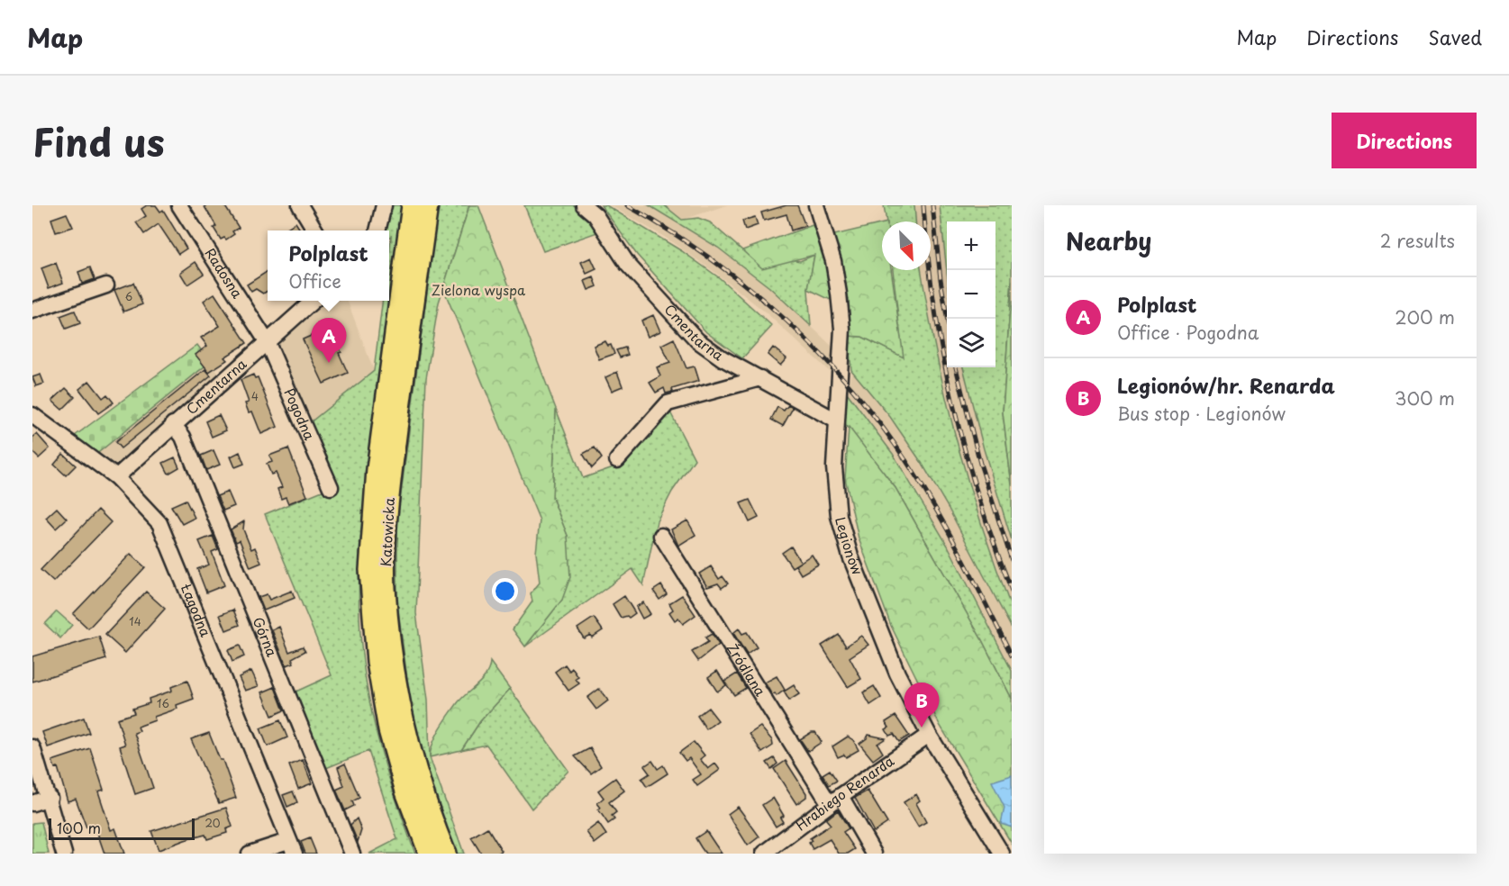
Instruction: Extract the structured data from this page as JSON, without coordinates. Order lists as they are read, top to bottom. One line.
{"streets":{"main road":["Katowicka"],"street":["Radosna","Cmentarna","Pogodna","Legionów","Łagodna","Górna","Źródlana","Hrabiego Renarda"]},"crossings":[["Radosna","Cmentarna"],["Radosna","Pogodna"],["Cmentarna","Pogodna"],["Cmentarna","Legionów"],["Cmentarna","Łagodna"],["Cmentarna","Górna"],["Legionów","Hrabiego Renarda"],["Źródlana","Hrabiego Renarda"]],"parks":["Zielona wyspa"],"house_numbers":["6","4","14","16","20"],"scale_bar":"100 m","north":"bottom right","page":{"header":"Map","nav":["Map","Directions","Saved"],"title":"Find us","buttons":"Directions","heading":["Nearby","2 results"],"map_buttons":["+","−"],"popup":["Polplast","Office"],"list":[{"mark":"A","name":"Polplast","note":"Office · Pogodna","value":"200 m"},{"mark":"B","name":"Legionów/hr. Renarda","note":"Bus stop · Legionów","value":"300 m"}],"pins":["A","B"],"scale":"100 m"}}
